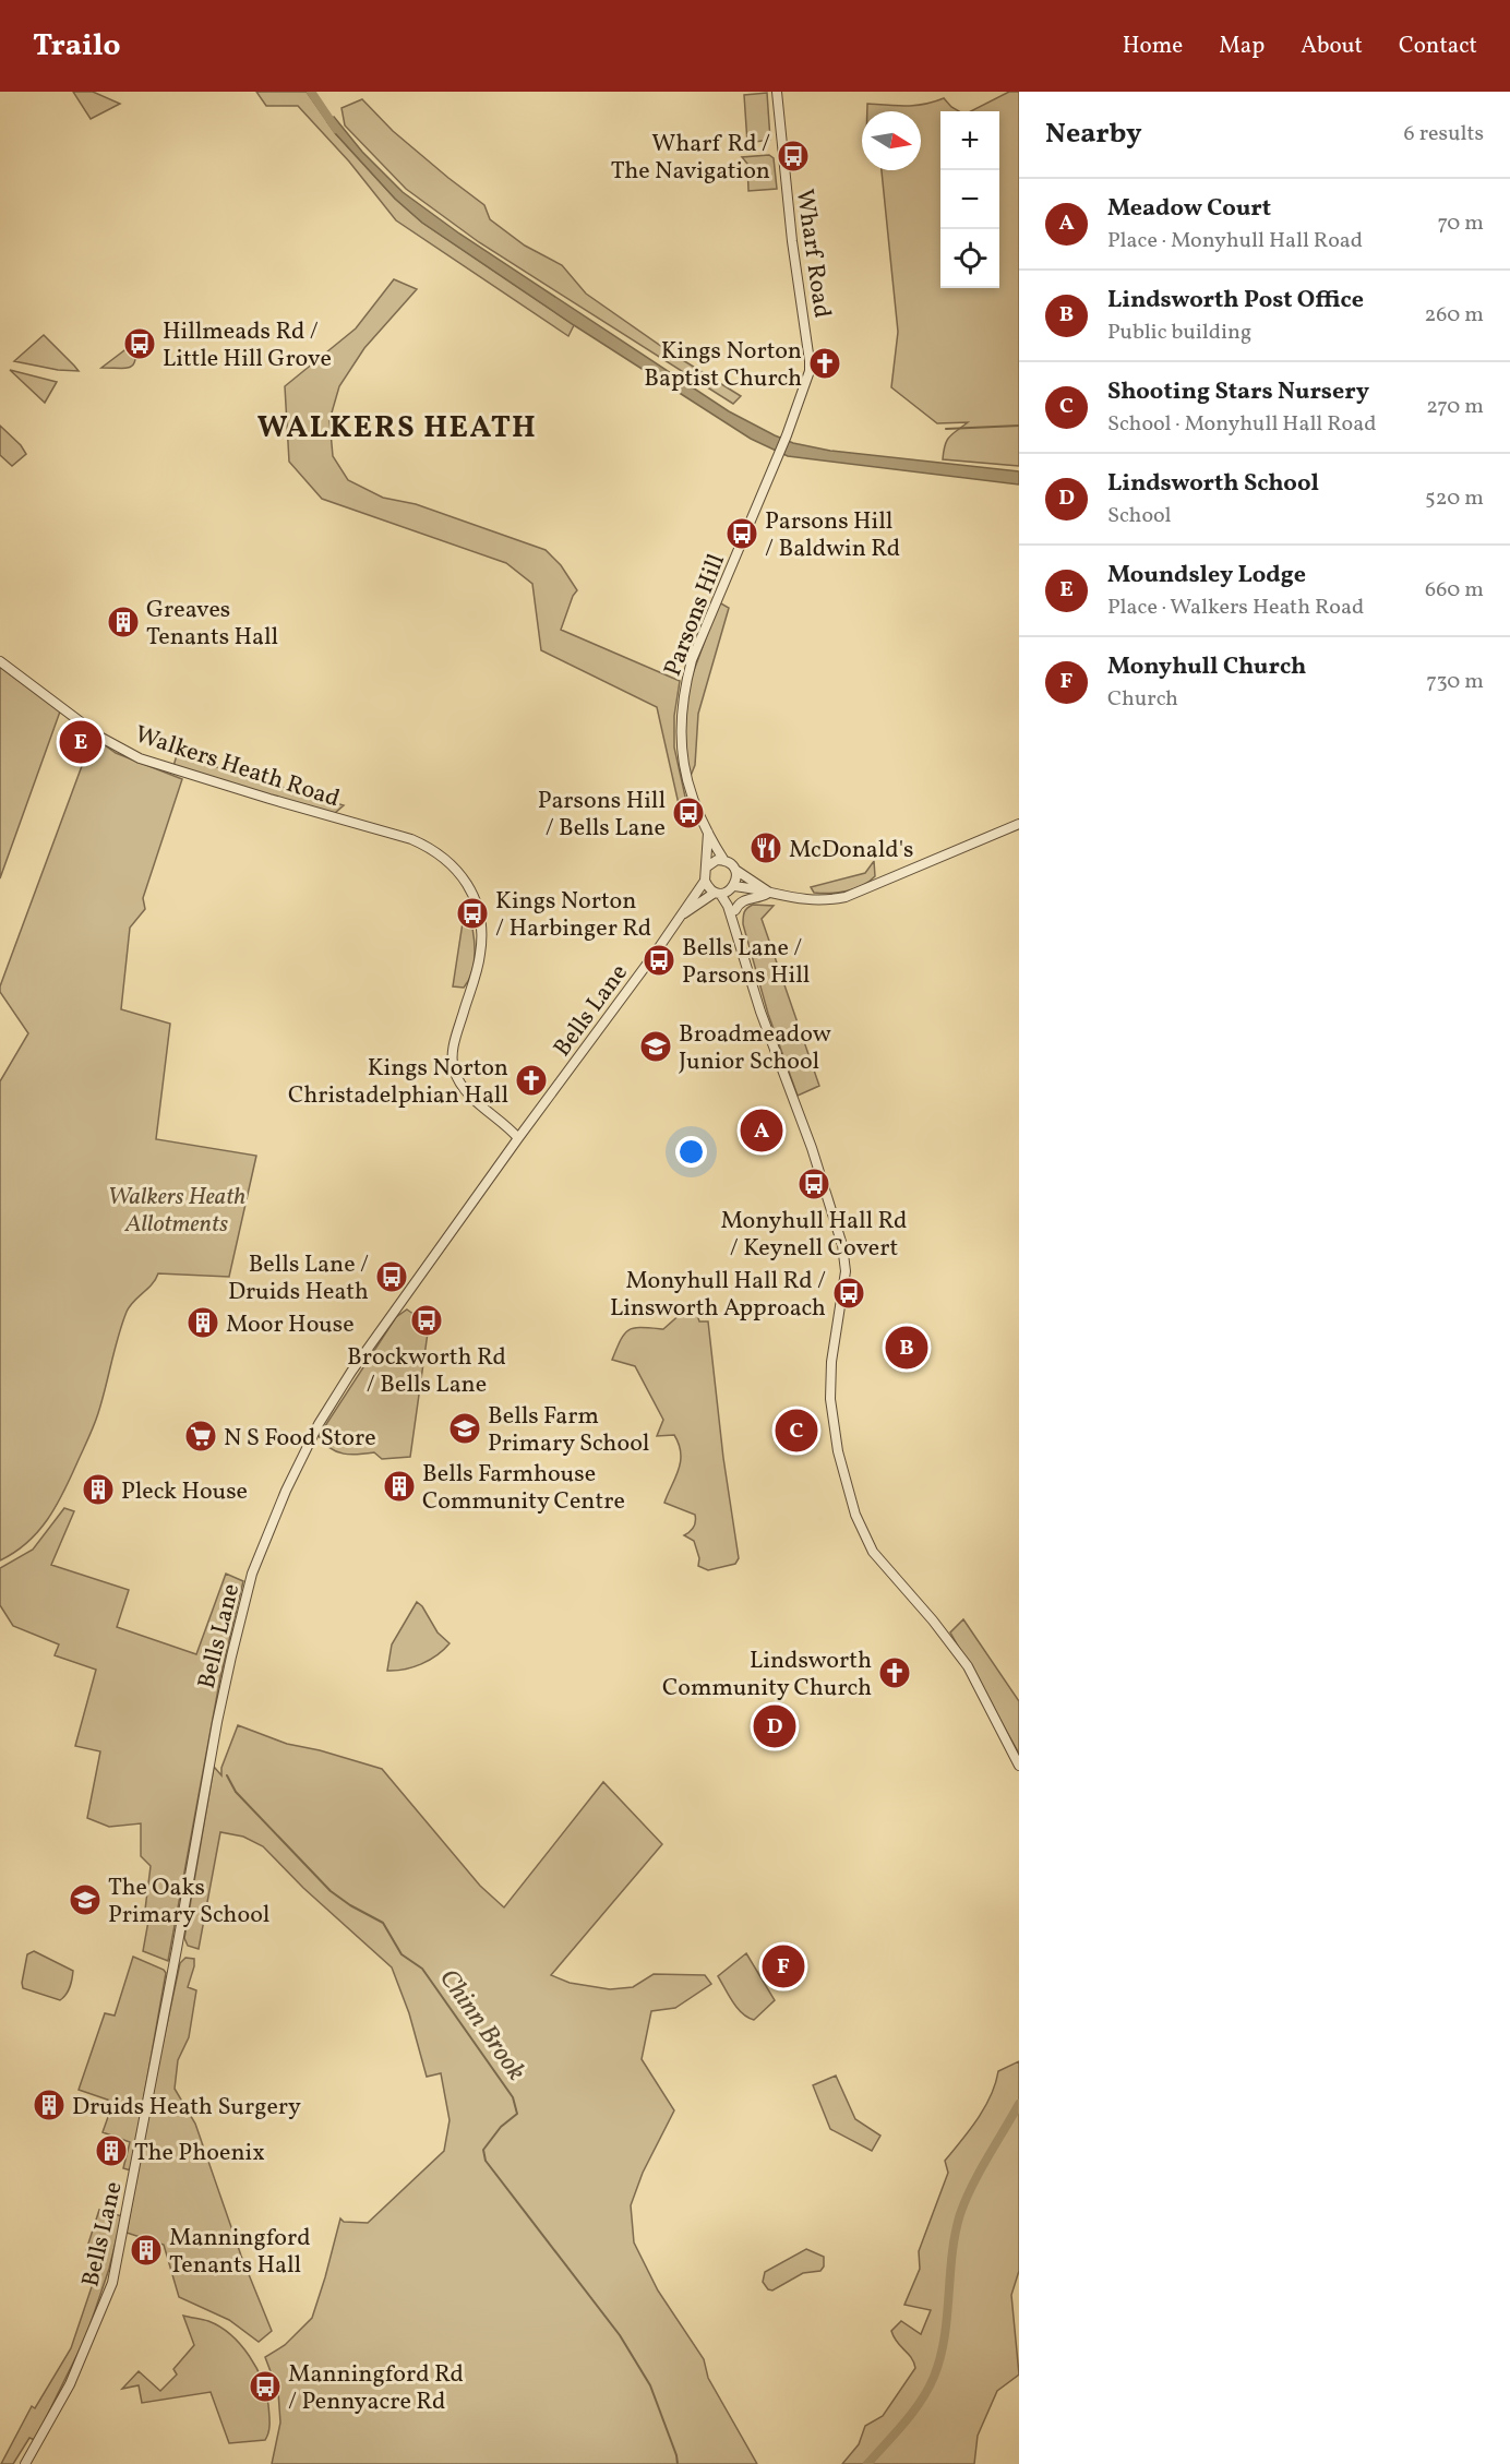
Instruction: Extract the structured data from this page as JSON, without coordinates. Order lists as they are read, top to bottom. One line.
{"streets":{"street":["Wharf Road","Parsons Hill","Walkers Heath Road","Bells Lane"]},"crossings":[["Wharf Road","Parsons Hill"],["Parsons Hill","Bells Lane"],["Walkers Heath Road","Bells Lane"]],"districts":["WALKERS HEATH"],"water":["Chinn Brook"],"parks":["Walkers Heath Allotments"],"places":{"bus stop":["Wharf Rd / The Navigation","Hillmeads Rd / Little Hill Grove","Parsons Hill / Baldwin Rd","Parsons Hill / Bells Lane","Kings Norton / Harbinger Rd","Bells Lane / Parsons Hill","Monyhull Hall Rd / Keynell Covert","Bells Lane / Druids Heath","Monyhull Hall Rd / Linsworth Approach","Brockworth Rd / Bells Lane","Manningford Rd / Pennyacre Rd"],"church":["Kings Norton Baptist Church","Kings Norton Christadelphian Hall","Lindsworth Community Church"],"building":["Greaves Tenants Hall","Moor House","Bells Farmhouse Community Centre","Pleck House","Druids Heath Surgery","The Phoenix","Manningford Tenants Hall"],"restaurant":["McDonald's"],"school or university":["Broadmeadow Junior School","Bells Farm Primary School","The Oaks Primary School"],"supermarket":["N S Food Store"]},"north":"right","page":{"header":"Trailo","nav":["Home","Map","About","Contact"],"heading":["Nearby","6 results"],"map_buttons":["+","−"],"list":[{"mark":"A","name":"Meadow Court","note":"Place · Monyhull Hall Road","value":"70 m"},{"mark":"B","name":"Lindsworth Post Office","note":"Public building","value":"260 m"},{"mark":"C","name":"Shooting Stars Nursery","note":"School · Monyhull Hall Road","value":"270 m"},{"mark":"D","name":"Lindsworth School","note":"School","value":"520 m"},{"mark":"E","name":"Moundsley Lodge","note":"Place · Walkers Heath Road","value":"660 m"},{"mark":"F","name":"Monyhull Church","note":"Church","value":"730 m"}],"pins":["E","A","B","C","D","F"]}}
